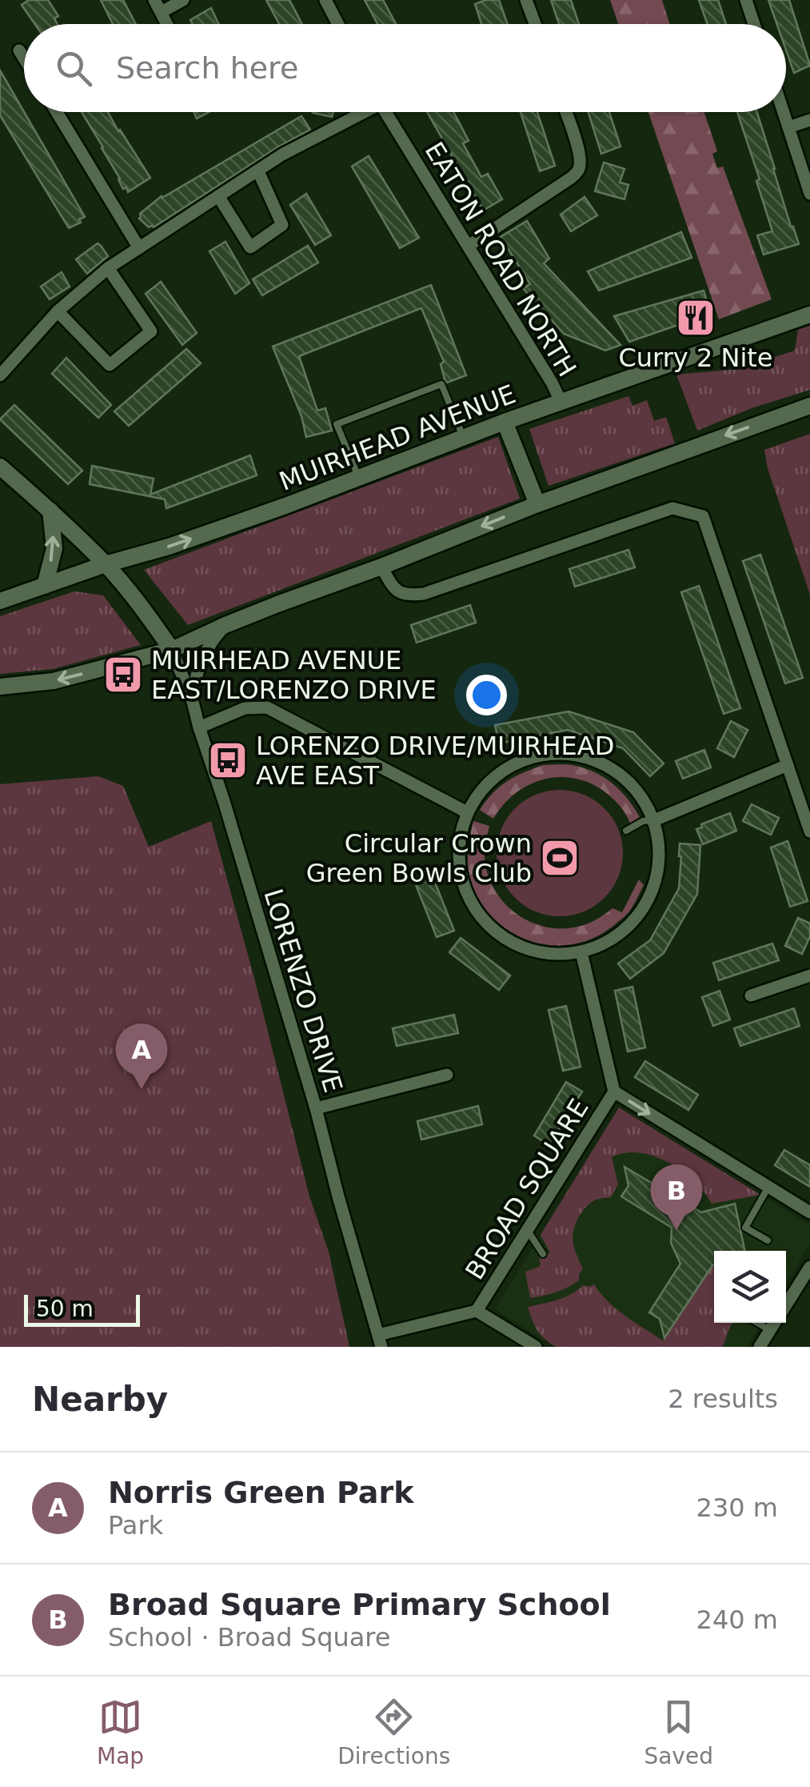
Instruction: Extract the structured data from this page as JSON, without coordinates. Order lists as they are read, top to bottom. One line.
{"streets":{"street":["EATON ROAD NORTH","MUIRHEAD AVENUE","LORENZO DRIVE","BROAD SQUARE"]},"crossings":[["EATON ROAD NORTH","MUIRHEAD AVENUE"],["LORENZO DRIVE","BROAD SQUARE"]],"places":{"restaurant":["Curry 2 Nite"],"bus stop":["MUIRHEAD AVENUE EAST/LORENZO DRIVE","LORENZO DRIVE/MUIRHEAD AVE EAST"],"sports":["Circular Crown Green Bowls Club"]},"scale_bar":"50 m","page":{"search":"Search here","pins":["A","B"],"scale":"50 m","heading":["Nearby","2 results"],"list":[{"mark":"A","name":"Norris Green Park","note":"Park","value":"230 m"},{"mark":"B","name":"Broad Square Primary School","note":"School · Broad Square","value":"240 m"}],"nav":["Map","Directions","Saved"]}}
